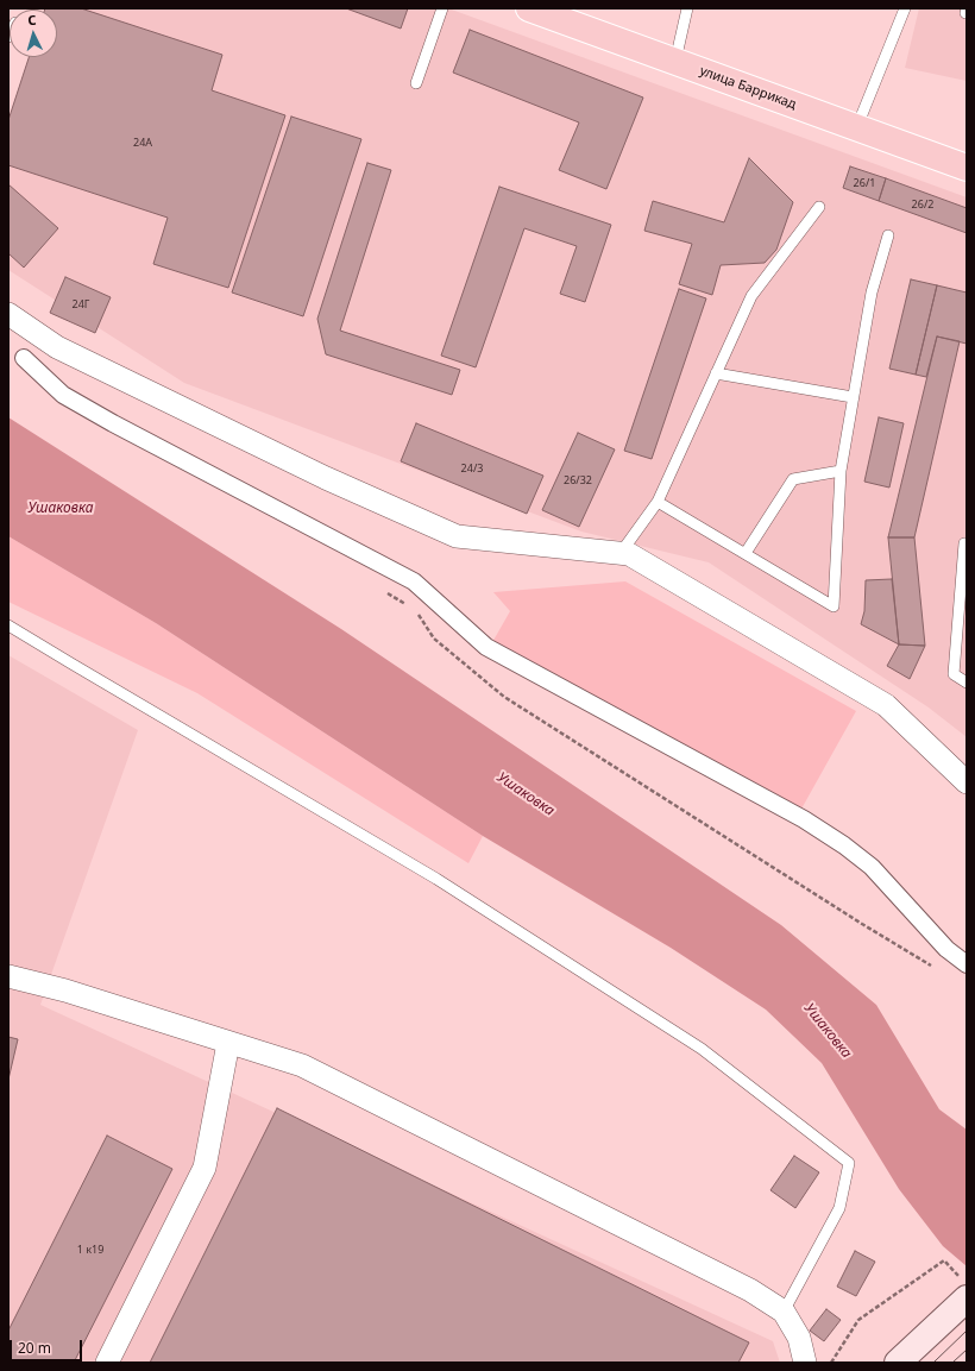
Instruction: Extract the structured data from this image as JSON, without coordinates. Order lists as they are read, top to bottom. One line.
{"streets":{"main road":["улица Баррикад"]},"water":["Ушаковка"],"house_numbers":["24А","26/1","26/2","24Г","24/3","26/32","1 к19"],"scale_bar":"20 m","north":"top"}
